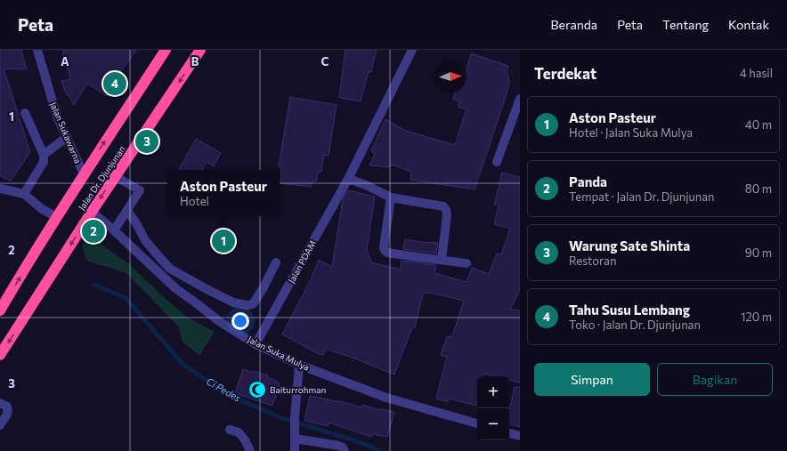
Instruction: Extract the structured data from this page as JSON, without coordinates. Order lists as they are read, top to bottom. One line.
{"streets":{"highway":["Jalan Dr. Djunjunan"],"street":["Jalan Sukawarna","Jalan PDAM","Jalan Suka Mulya"]},"crossings":[["Jalan Sukawarna","Jalan Dr. Djunjunan"],["Jalan Dr. Djunjunan","Jalan Suka Mulya"],["Jalan PDAM","Jalan Suka Mulya"]],"water":["Ci Pedes"],"places":{"mosque":["Baiturrohman"]},"north":"right","page":{"header":"Peta","nav":["Beranda","Peta","Tentang","Kontak"],"heading":["Terdekat","4 hasil"],"pins":["4","3","2","1"],"list":[{"mark":"1","name":"Aston Pasteur","note":"Hotel · Jalan Suka Mulya","value":"40 m"},{"mark":"2","name":"Panda","note":"Tempat · Jalan Dr. Djunjunan","value":"80 m"},{"mark":"3","name":"Warung Sate Shinta","note":"Restoran","value":"90 m"},{"mark":"4","name":"Tahu Susu Lembang","note":"Toko · Jalan Dr. Djunjunan","value":"120 m"}],"popup":["Aston Pasteur","Hotel"],"buttons":["Simpan","Bagikan"],"map_buttons":["+","−"]},"grid":{"columns":["A","B","C"],"rows":["1","2","3"]}}
